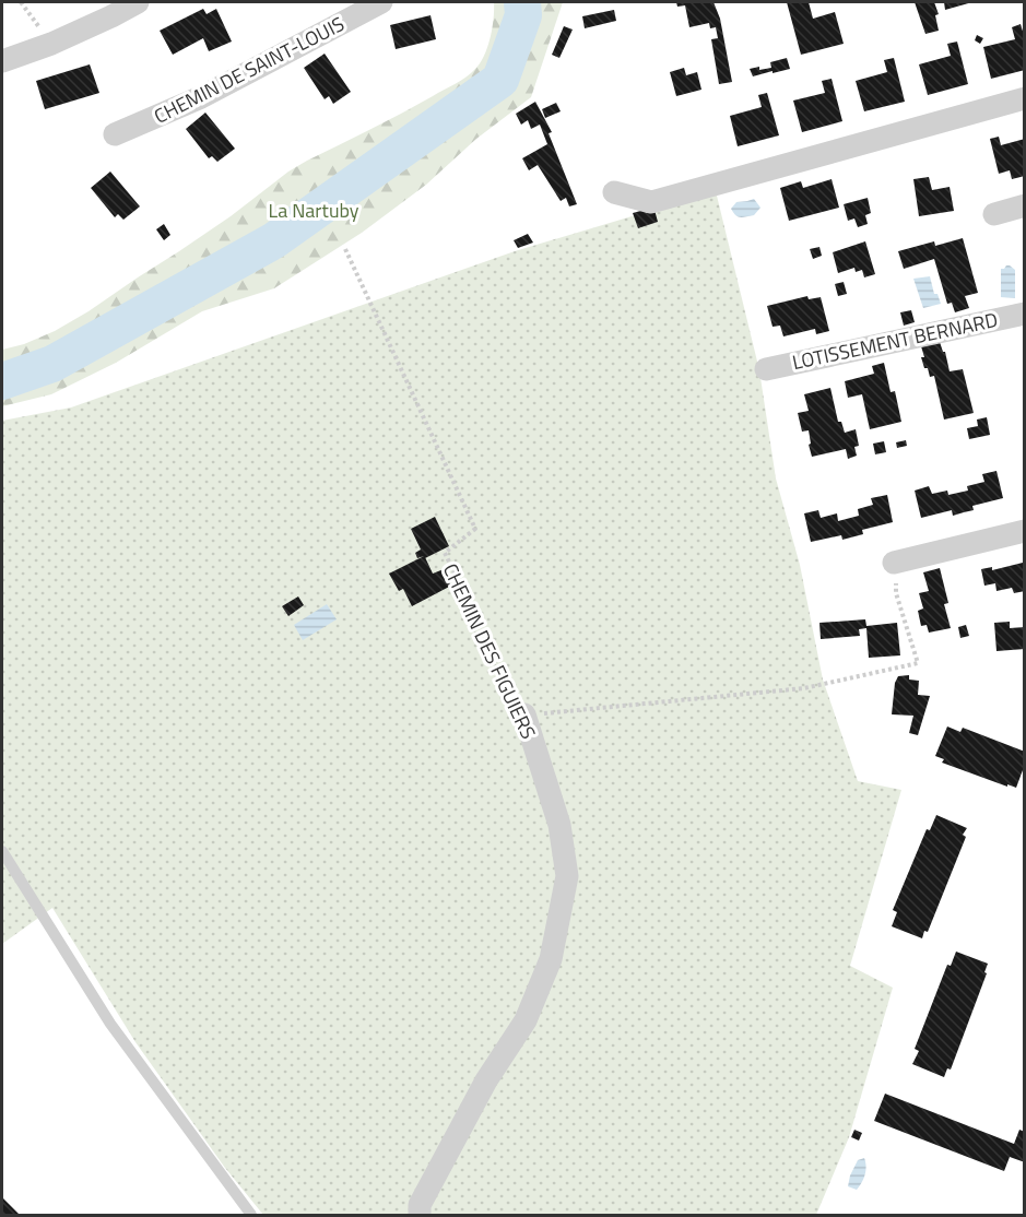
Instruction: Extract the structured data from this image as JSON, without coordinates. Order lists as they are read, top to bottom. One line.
{"streets":{"street":["CHEMIN DE SAINT-LOUIS","LOTISSEMENT BERNARD","CHEMIN DES FIGUIERS"]},"parks":["La Nartuby"]}
